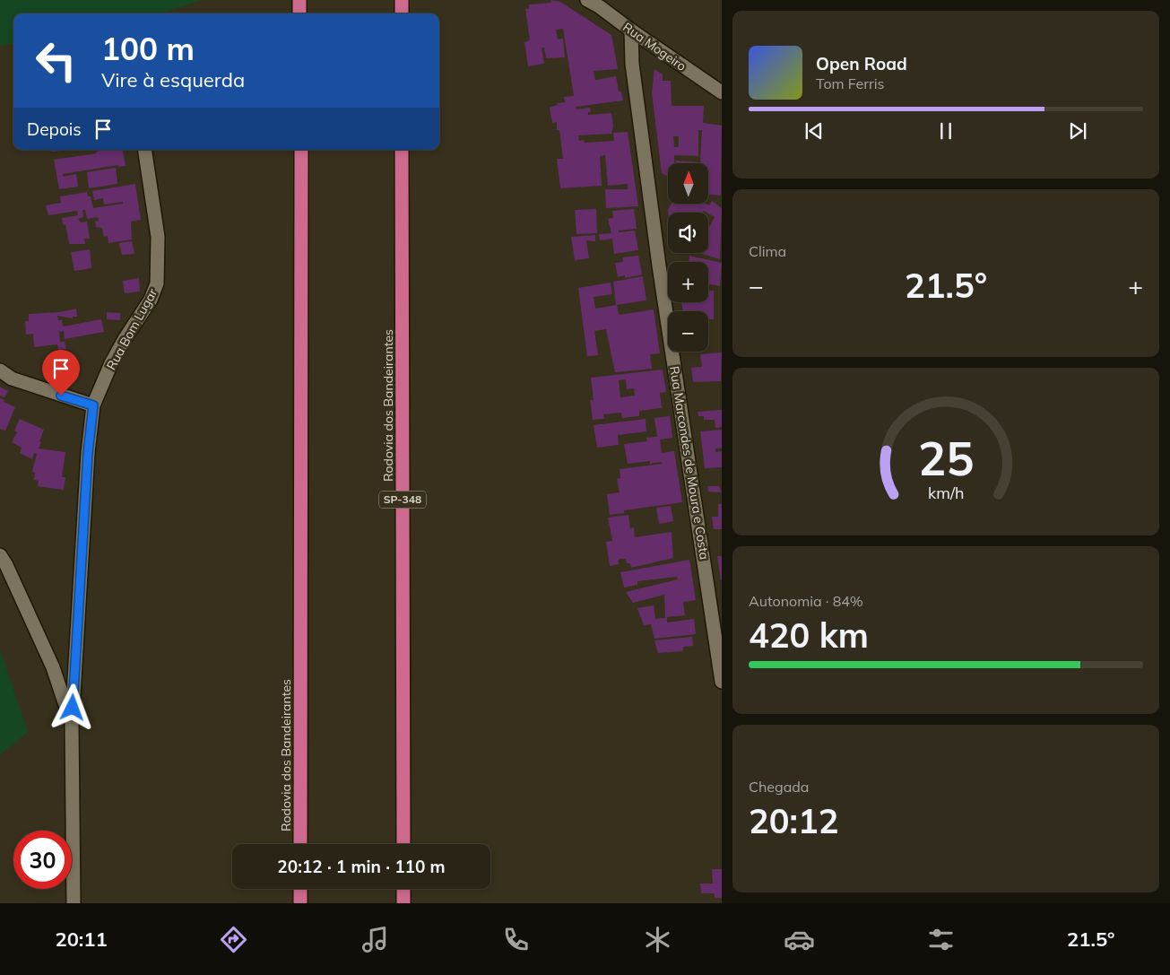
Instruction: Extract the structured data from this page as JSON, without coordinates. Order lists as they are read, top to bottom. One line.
{"streets":{"highway":["Rodovia dos Bandeirantes","SP-348"],"street":["Rua Mogeiro","Rua Bom Lugar","Rua Marcondes de Moura e Costa"]},"crossings":[["Rua Mogeiro","Rua Marcondes de Moura e Costa"]],"north":"top","page":{"turn":["100 m","Vire à esquerda"],"song":["Open Road","Tom Ferris"],"then":"Depois","map_buttons":["+","−"],"tile":["Clima",["Autonomia · 84%","420 km"],["Chegada","20:12"]],"heat":["−","21.5°","+"],"limit":"30","trip":"20:12 · 1 min · 110 m","tabs":["20:11","21.5°"],"gauge":["25","km/h"]}}
